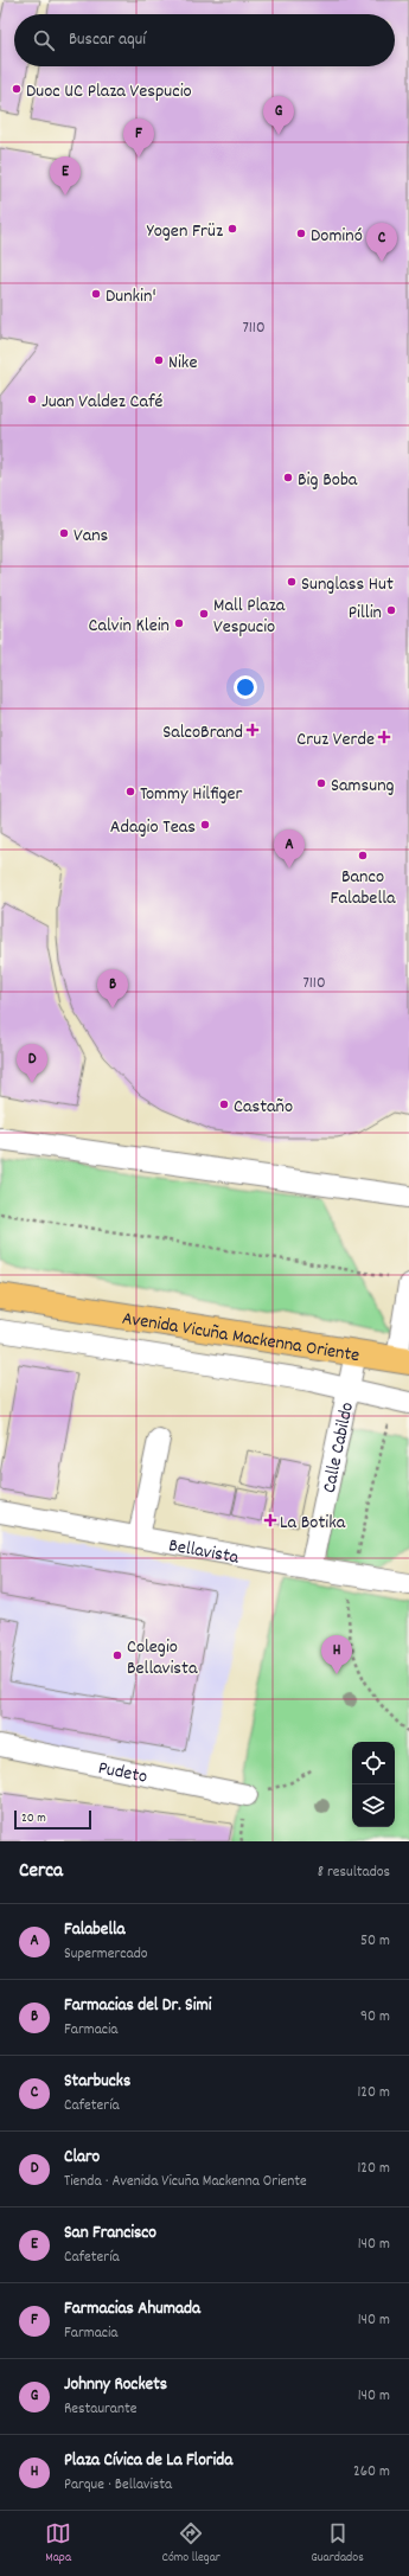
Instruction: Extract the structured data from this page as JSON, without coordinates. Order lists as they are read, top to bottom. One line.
{"streets":{"main road":["Avenida Vicuña Mackenna Oriente"],"street":["Calle Cabildo","Bellavista","Pudeto"]},"crossings":[["Avenida Vicuña Mackenna Oriente","Calle Cabildo"],["Calle Cabildo","Bellavista"]],"places":{"other":["Duoc UC Plaza Vespucio","Yogen Früz","Dominó","Dunkin'","Nike","Juan Valdez Café","Big Boba","Vans","Sunglass Hut","Pillin","Mall Plaza Vespucio","Calvin Klein","Samsung","Tommy Hilfiger","Adagio Teas","Banco Falabella","Castaño","Colegio Bellavista"],"health":["SalcoBrand","Cruz Verde","La Botika"]},"house_numbers":["7110","7110"],"scale_bar":"20 m","page":{"search":"Buscar aquí","pins":["G","F","E","C","A","B","D","H"],"scale":"20 m","heading":["Cerca","8 resultados"],"list":[{"mark":"A","name":"Falabella","note":"Supermercado","value":"50 m"},{"mark":"B","name":"Farmacias del Dr. Simi","note":"Farmacia","value":"90 m"},{"mark":"C","name":"Starbucks","note":"Cafetería","value":"120 m"},{"mark":"D","name":"Claro","note":"Tienda · Avenida Vicuña Mackenna Oriente","value":"120 m"},{"mark":"E","name":"San Francisco","note":"Cafetería","value":"140 m"},{"mark":"F","name":"Farmacias Ahumada","note":"Farmacia","value":"140 m"},{"mark":"G","name":"Johnny Rockets","note":"Restaurante","value":"140 m"},{"mark":"H","name":"Plaza Cívica de La Florida","note":"Parque · Bellavista","value":"260 m"}],"nav":["Mapa","Cómo llegar","Guardados"]}}
